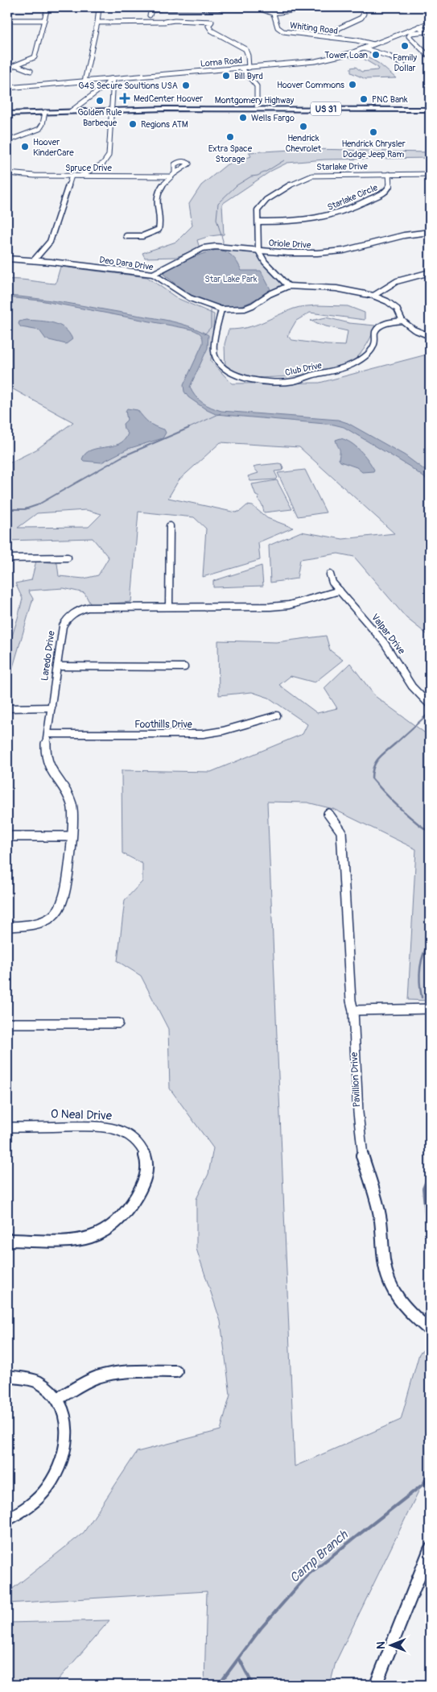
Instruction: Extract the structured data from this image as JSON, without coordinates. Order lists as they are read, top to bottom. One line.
{"streets":{"main road":["Montgomery Highway","US 31"],"street":["Whiting Road","Lorna Road","Starlake Drive","Spruce Drive","Starlake Circle","Oriole Drive","Deo Dara Drive","Club Drive","Valpar Drive","Laredo Drive","Foothills Drive","Pavillion Drive","O Neal Drive"]},"crossings":[["Whiting Road","Lorna Road"],["Starlake Drive","Starlake Circle"],["Starlake Drive","Oriole Drive"],["Oriole Drive","Deo Dara Drive"],["Deo Dara Drive","Club Drive"],["Valpar Drive","Laredo Drive"],["Laredo Drive","Foothills Drive"]],"water":["Camp Branch"],"parks":["Star Lake Park"],"places":{"other":["Family Dollar","Tower Loan","Bill Byrd","Hoover Commons","G4S Secure Soultions USA","PNC Bank","Golden Rule Barbeque","Wells Fargo","Regions ATM","Hendrick Chevrolet","Hendrick Chrysler Dodge Jeep Ram","Extra Space Storage","Hoover KinderCare"],"health":["MedCenter Hoover"]},"north":"left"}
